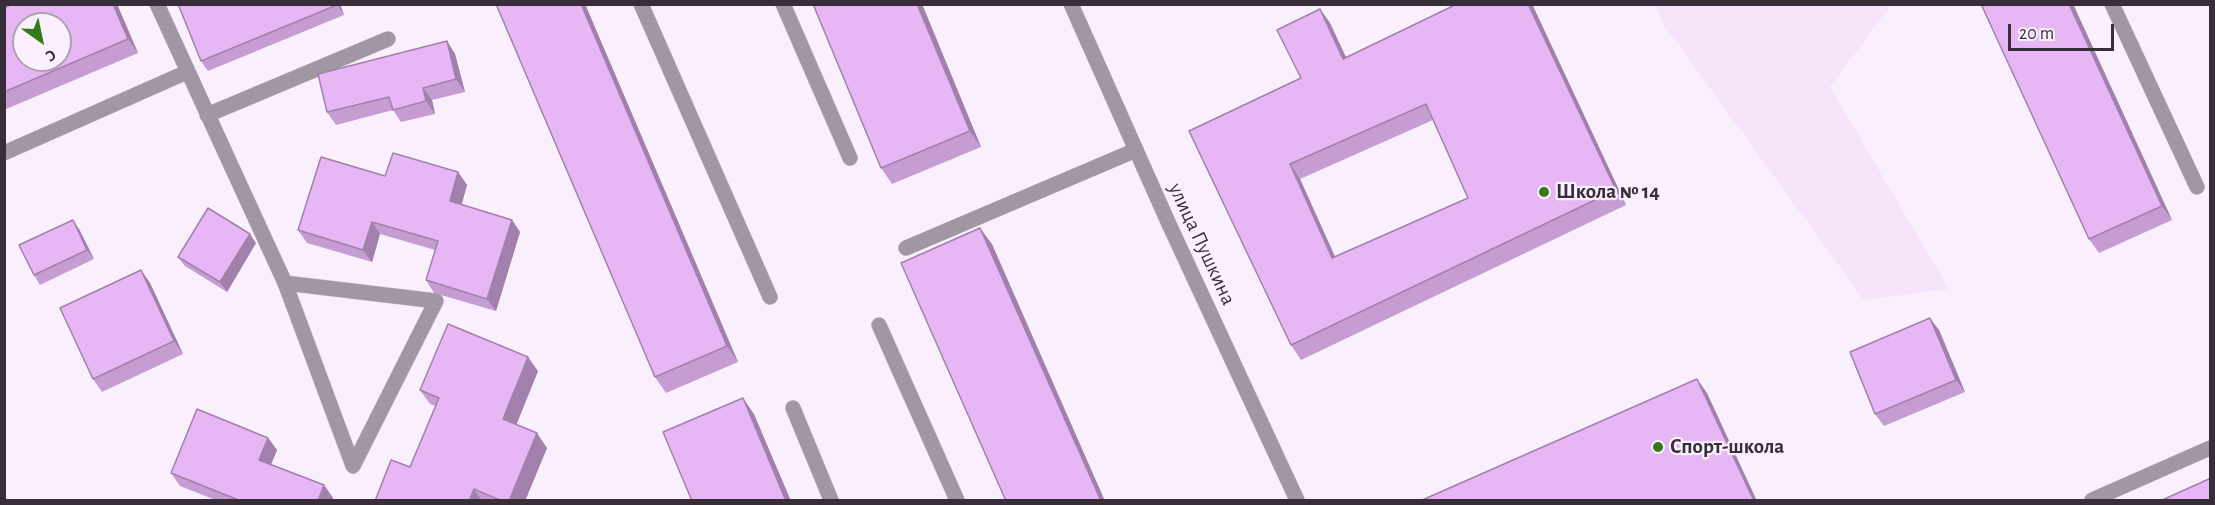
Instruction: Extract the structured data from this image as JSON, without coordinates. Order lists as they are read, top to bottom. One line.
{"streets":{"street":["улица Пушкина"]},"places":["Школа № 14","Спорт-школа"],"scale_bar":"20 m","north":"bottom right"}
